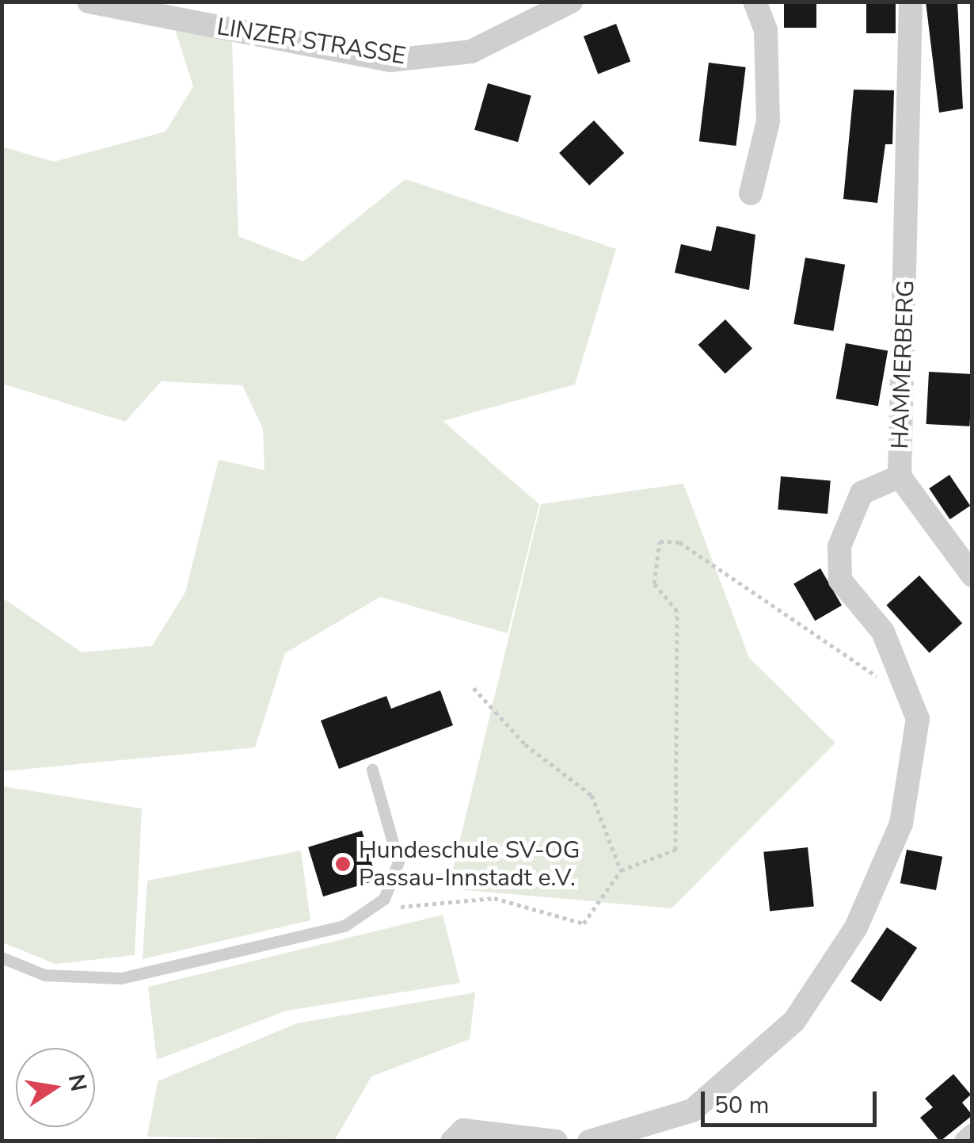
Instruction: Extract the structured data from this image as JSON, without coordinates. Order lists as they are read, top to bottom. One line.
{"streets":{"street":["LINZER STRASSE","HAMMERBERG"]},"places":["Hundeschule SV-OG Passau-Innstadt e.V."],"scale_bar":"50 m","north":"right"}
